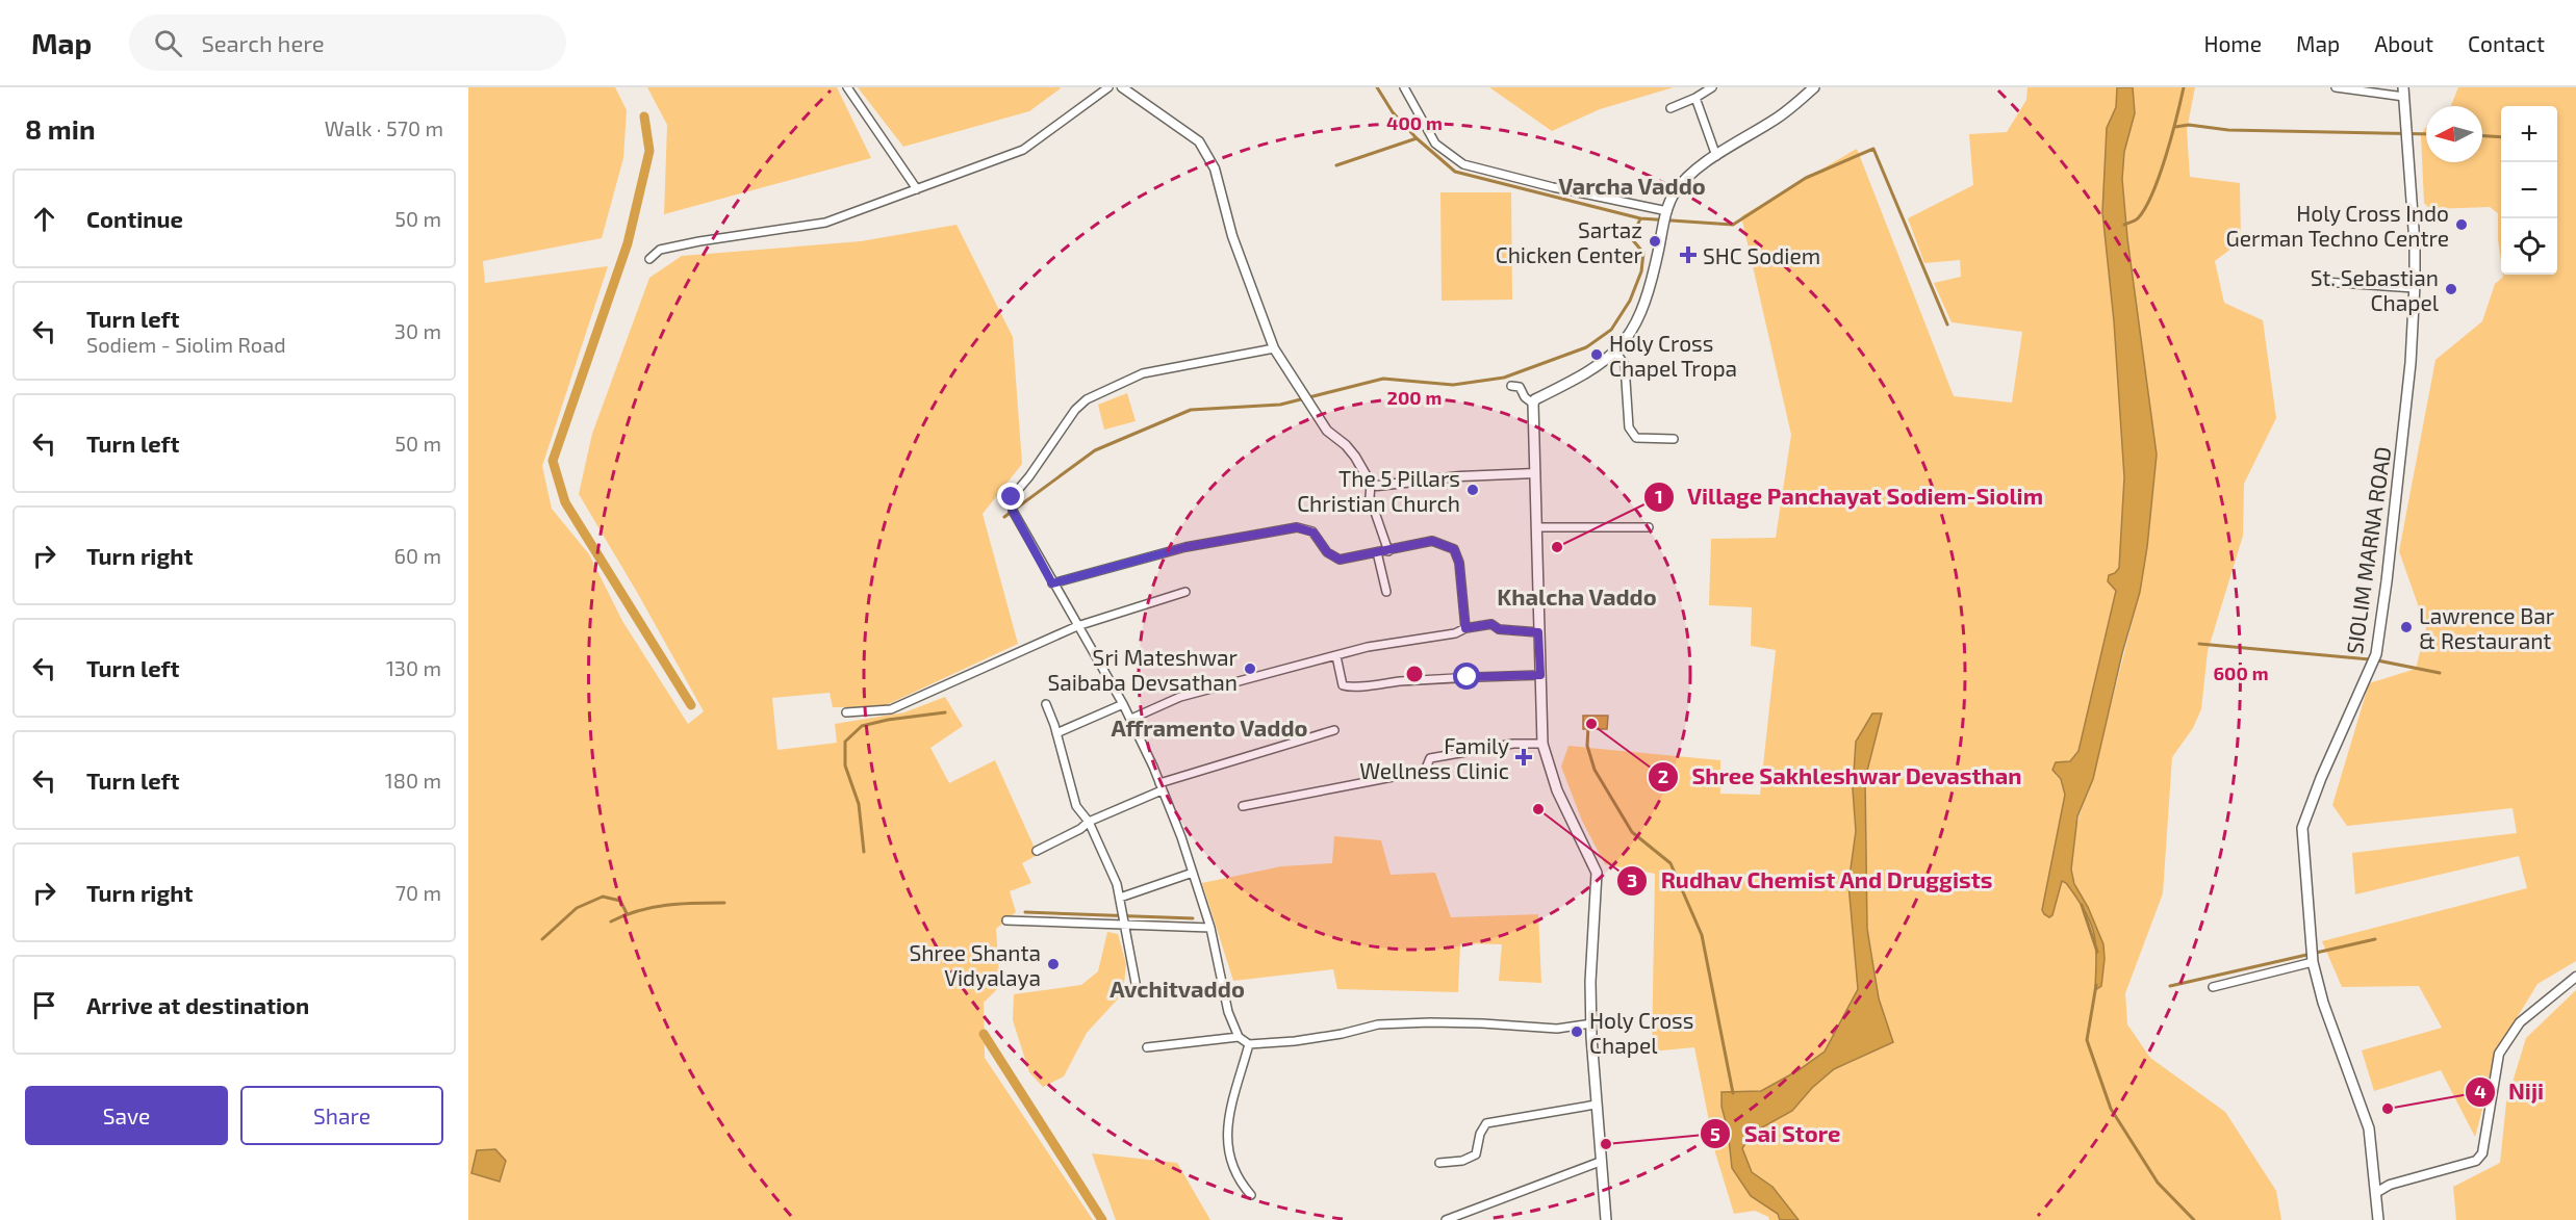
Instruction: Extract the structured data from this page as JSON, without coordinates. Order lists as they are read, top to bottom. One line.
{"streets":{"main road":["SIOLIM MARNA ROAD"]},"districts":["Varcha Vaddo","Khalcha Vaddo","Afframento Vaddo","Avchitvaddo"],"places":{"other":["Holy Cross Indo German Techno Centre","Sartaz Chicken Center","St. Sebastian Chapel","Holy Cross Chapel Tropa","The 5 Pillars Christian Church","Village Panchayat Sodiem-Siolim","Lawrence Bar & Restaurant","Sri Mateshwar Saibaba Devsathan","Shree Sakhleshwar Devasthan","Rudhav Chemist And Druggists","Shree Shanta Vidyalaya","Holy Cross Chapel","Niji","Sai Store"],"health":["SHC Sodiem","Family Wellness Clinic"]},"north":"left","page":{"header":"Map","search":"Search here","nav":["Home","Map","About","Contact"],"heading":["8 min","Walk · 570 m"],"map_buttons":["+","−"],"list":[["Continue","50 m"],["Turn left","Sodiem - Siolim Road","30 m"],["Turn left","50 m"],["Turn right","60 m"],["Turn left","130 m"],["Turn left","180 m"],["Turn right","70 m"],"Arrive at destination"],"buttons":["Save","Share"]},"rings":["400 m","200 m","600 m"]}
